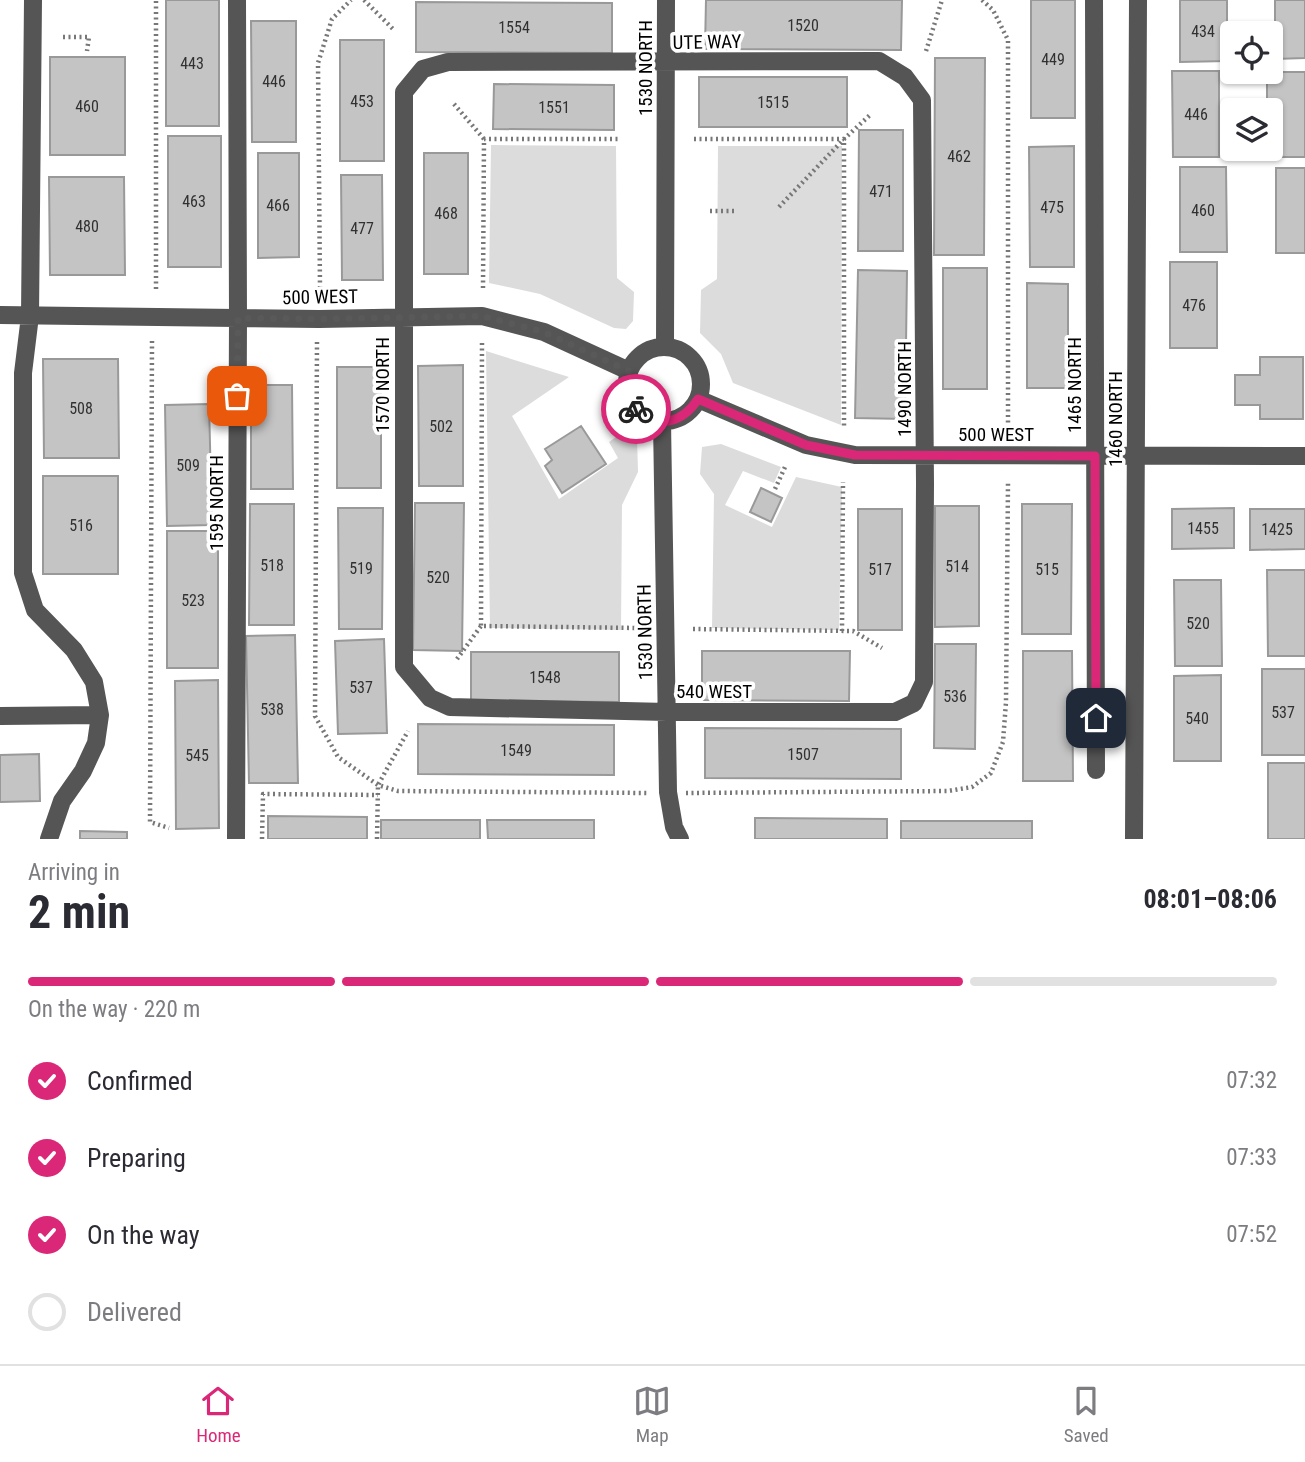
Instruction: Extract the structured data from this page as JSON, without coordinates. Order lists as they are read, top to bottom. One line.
{"streets":{"street":["UTE WAY","1530 NORTH","500 WEST","1570 NORTH","1465 NORTH","1490 NORTH","1460 NORTH","1595 NORTH","540 WEST"]},"crossings":[["UTE WAY","1530 NORTH"],["UTE WAY","1570 NORTH"],["UTE WAY","1490 NORTH"],["1530 NORTH","500 WEST"],["1530 NORTH","540 WEST"],["500 WEST","1570 NORTH"],["500 WEST","1465 NORTH"],["500 WEST","1490 NORTH"],["500 WEST","1460 NORTH"],["500 WEST","1595 NORTH"],["1570 NORTH","540 WEST"],["1490 NORTH","540 WEST"]],"house_numbers":["1520","1554","434","449","443","446","453","1515","460","1551","446","462","471","463","466","475","460","468","480","477","476","508","502","509","516","1455","1425","518","514","519","517","515","520","523","520","1548","537","536","538","537","540","1549","1507","545"],"page":{"heading":["2 min","Arriving in","08:01–08:06"],"bar":"On the way · 220 m","list":[["Confirmed","07:32"],["Preparing","07:33"],["On the way","07:52"],"Delivered"],"tabs":["Home","Map","Saved"]}}
